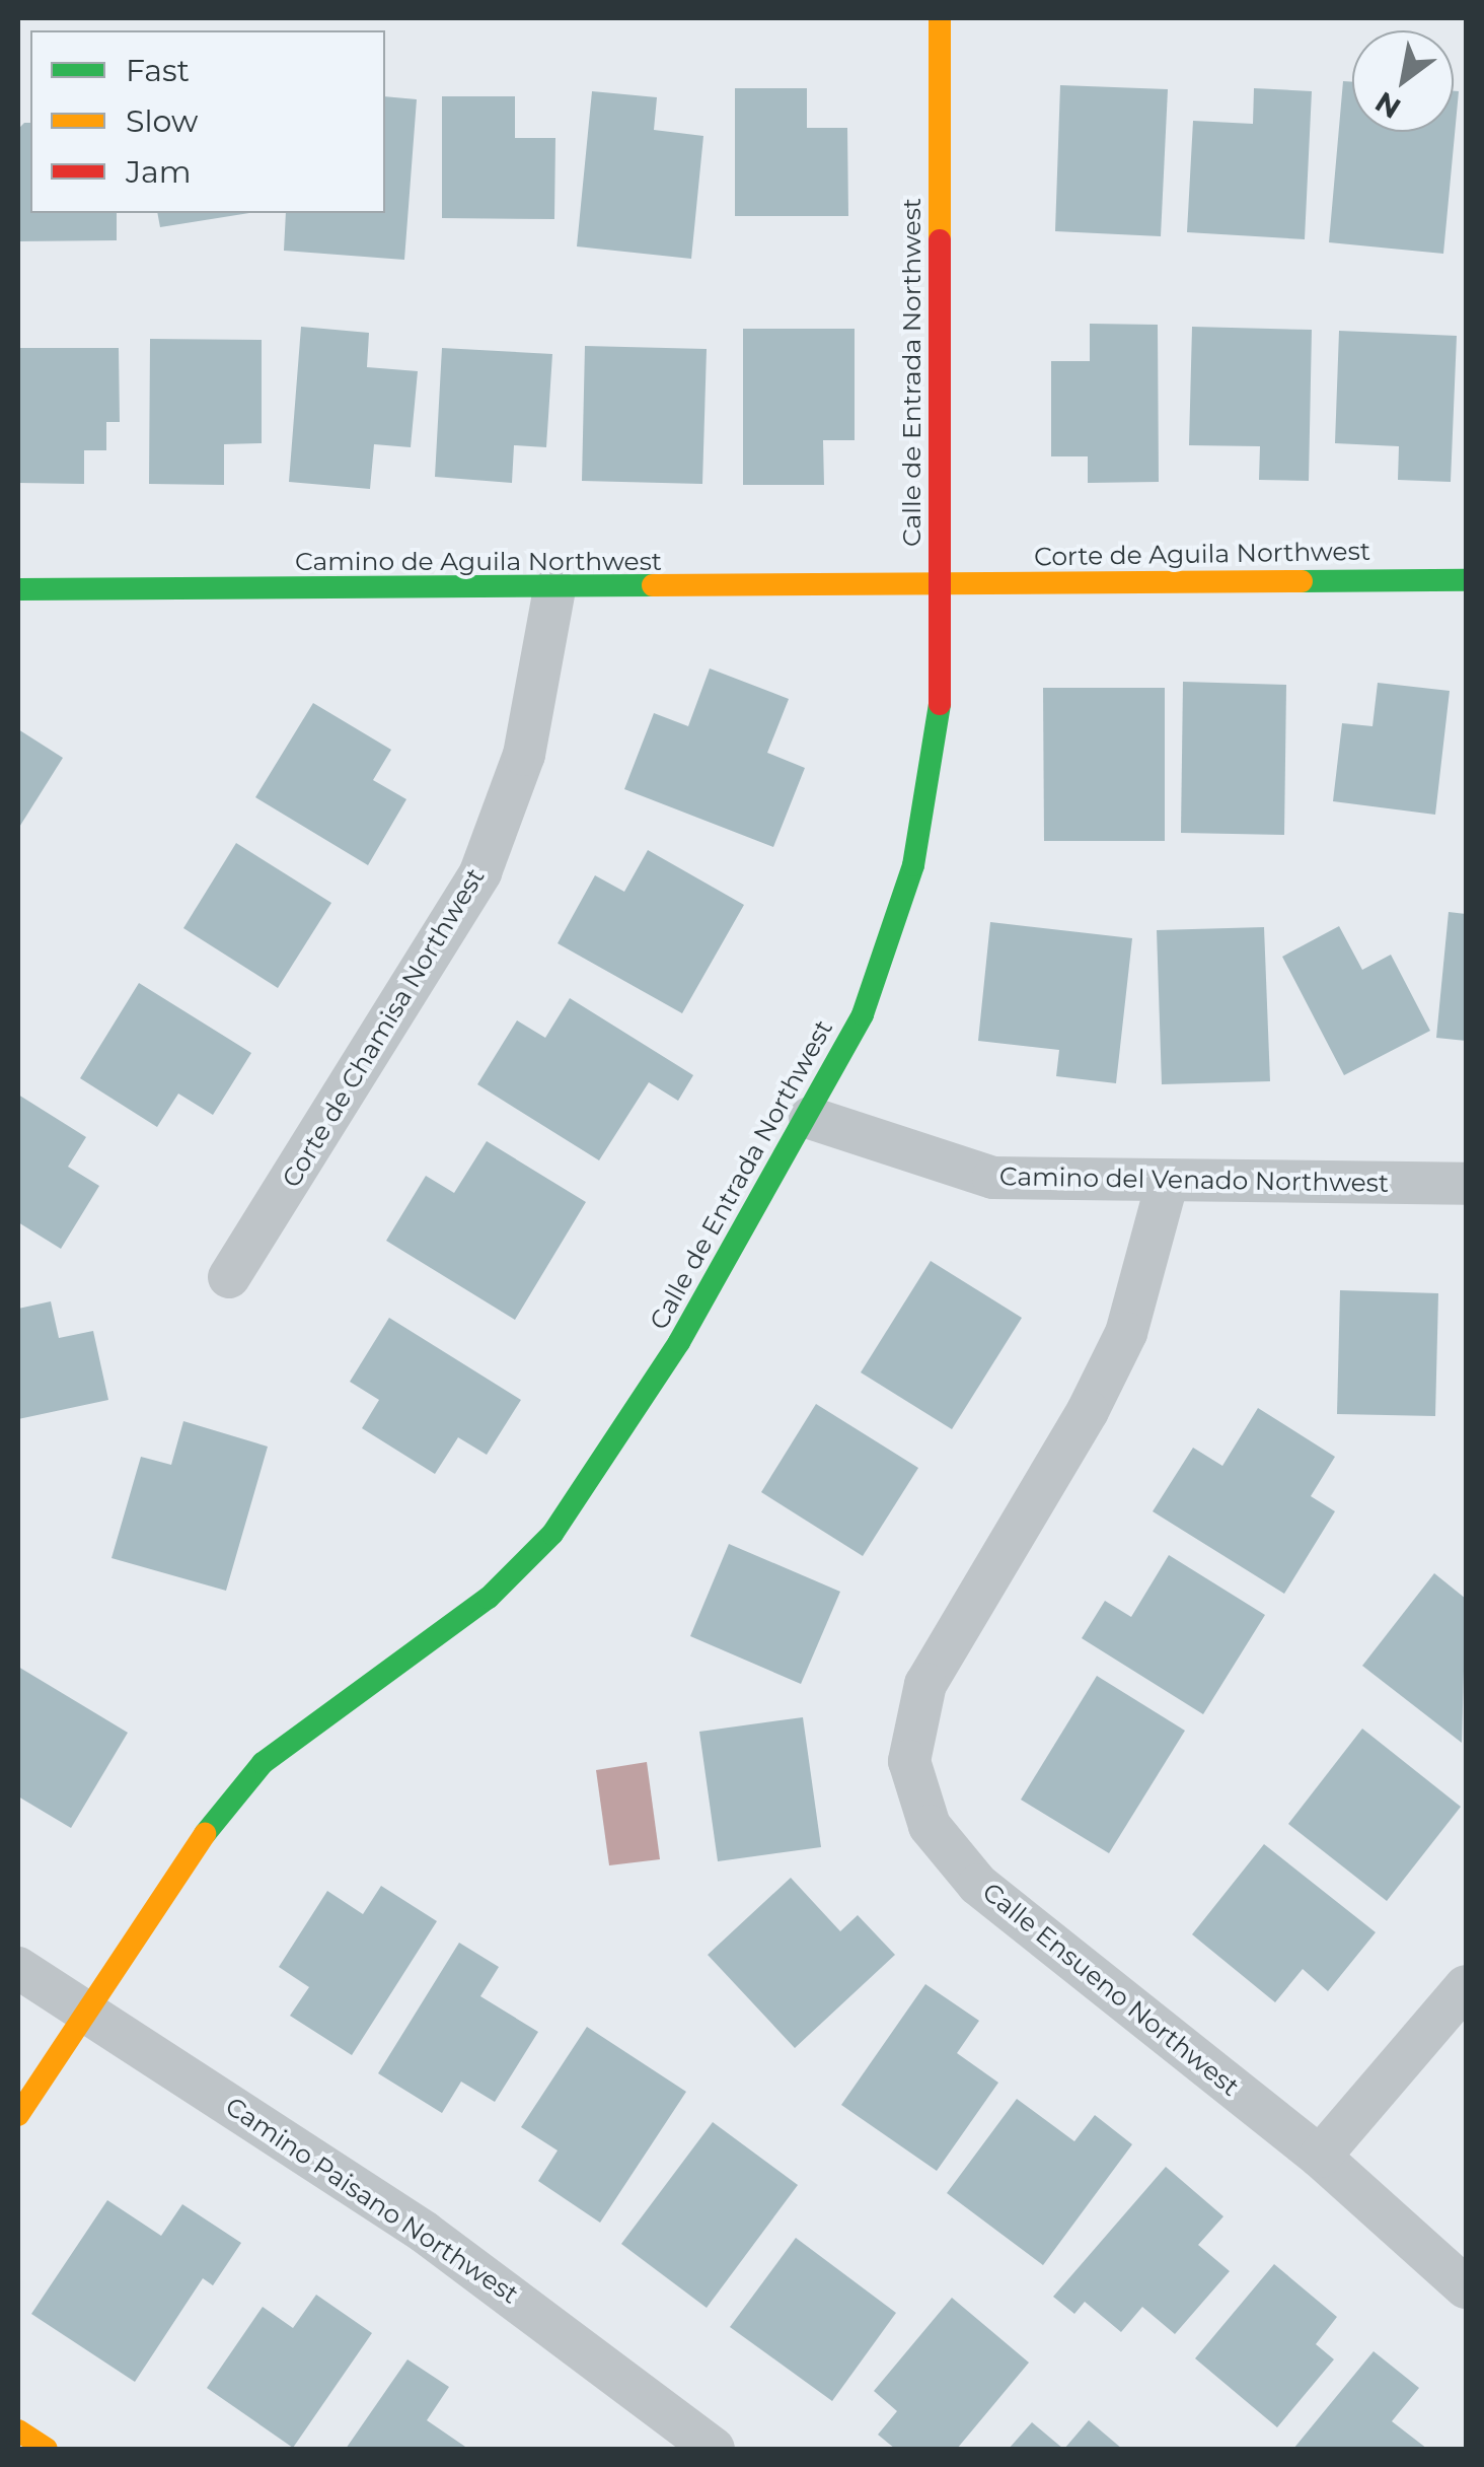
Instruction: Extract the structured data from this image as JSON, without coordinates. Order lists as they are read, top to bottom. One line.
{"streets":{"street":["Calle de Entrada Northwest","Corte de Aguila Northwest","Camino de Aguila Northwest","Corte de Chamisa Northwest","Camino del Venado Northwest","Calle Ensueno Northwest","Camino Paisano Northwest"]},"crossings":[["Calle de Entrada Northwest","Corte de Aguila Northwest"],["Calle de Entrada Northwest","Camino de Aguila Northwest"],["Calle de Entrada Northwest","Camino del Venado Northwest"],["Calle de Entrada Northwest","Camino Paisano Northwest"],["Corte de Aguila Northwest","Camino de Aguila Northwest"],["Camino de Aguila Northwest","Corte de Chamisa Northwest"],["Camino del Venado Northwest","Calle Ensueno Northwest"]],"legend":["Fast","Slow","Jam"],"north":"bottom left"}
